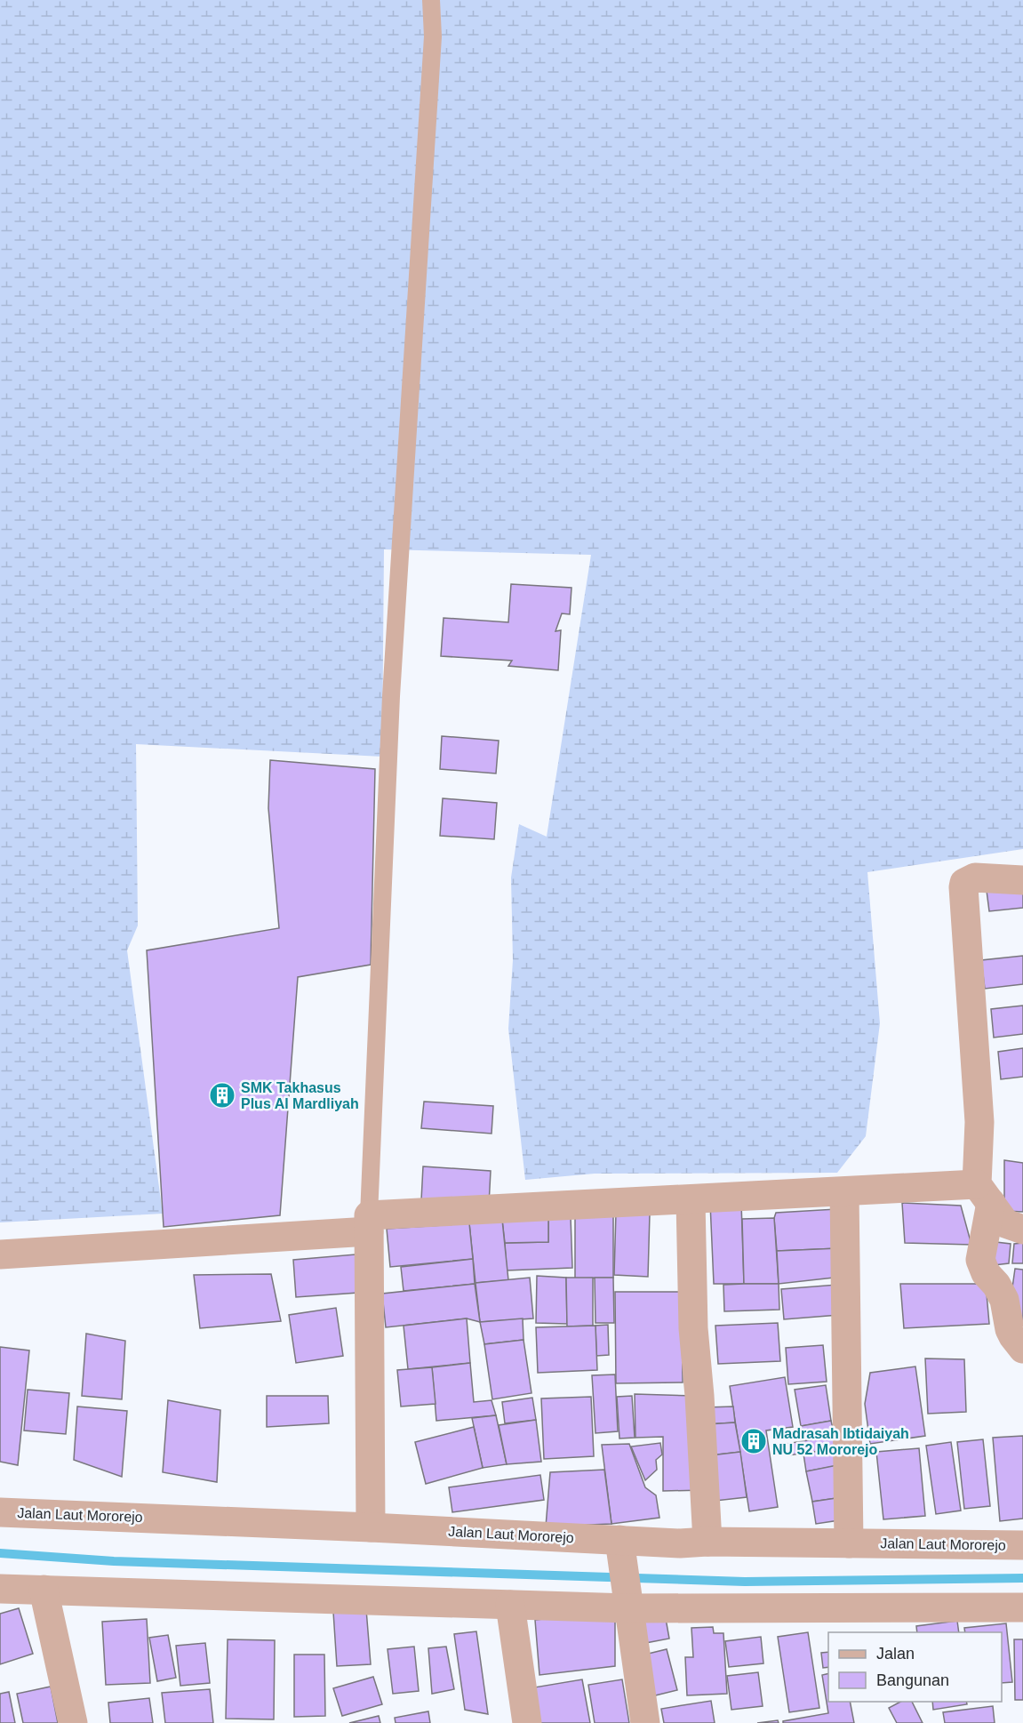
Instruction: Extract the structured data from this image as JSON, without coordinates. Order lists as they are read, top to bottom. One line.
{"streets":{"street":["Jalan Laut Mororejo"]},"places":{"building":["SMK Takhasus Plus Al Mardliyah","Madrasah Ibtidaiyah NU 52 Mororejo"]},"legend":["Jalan","Bangunan"]}
